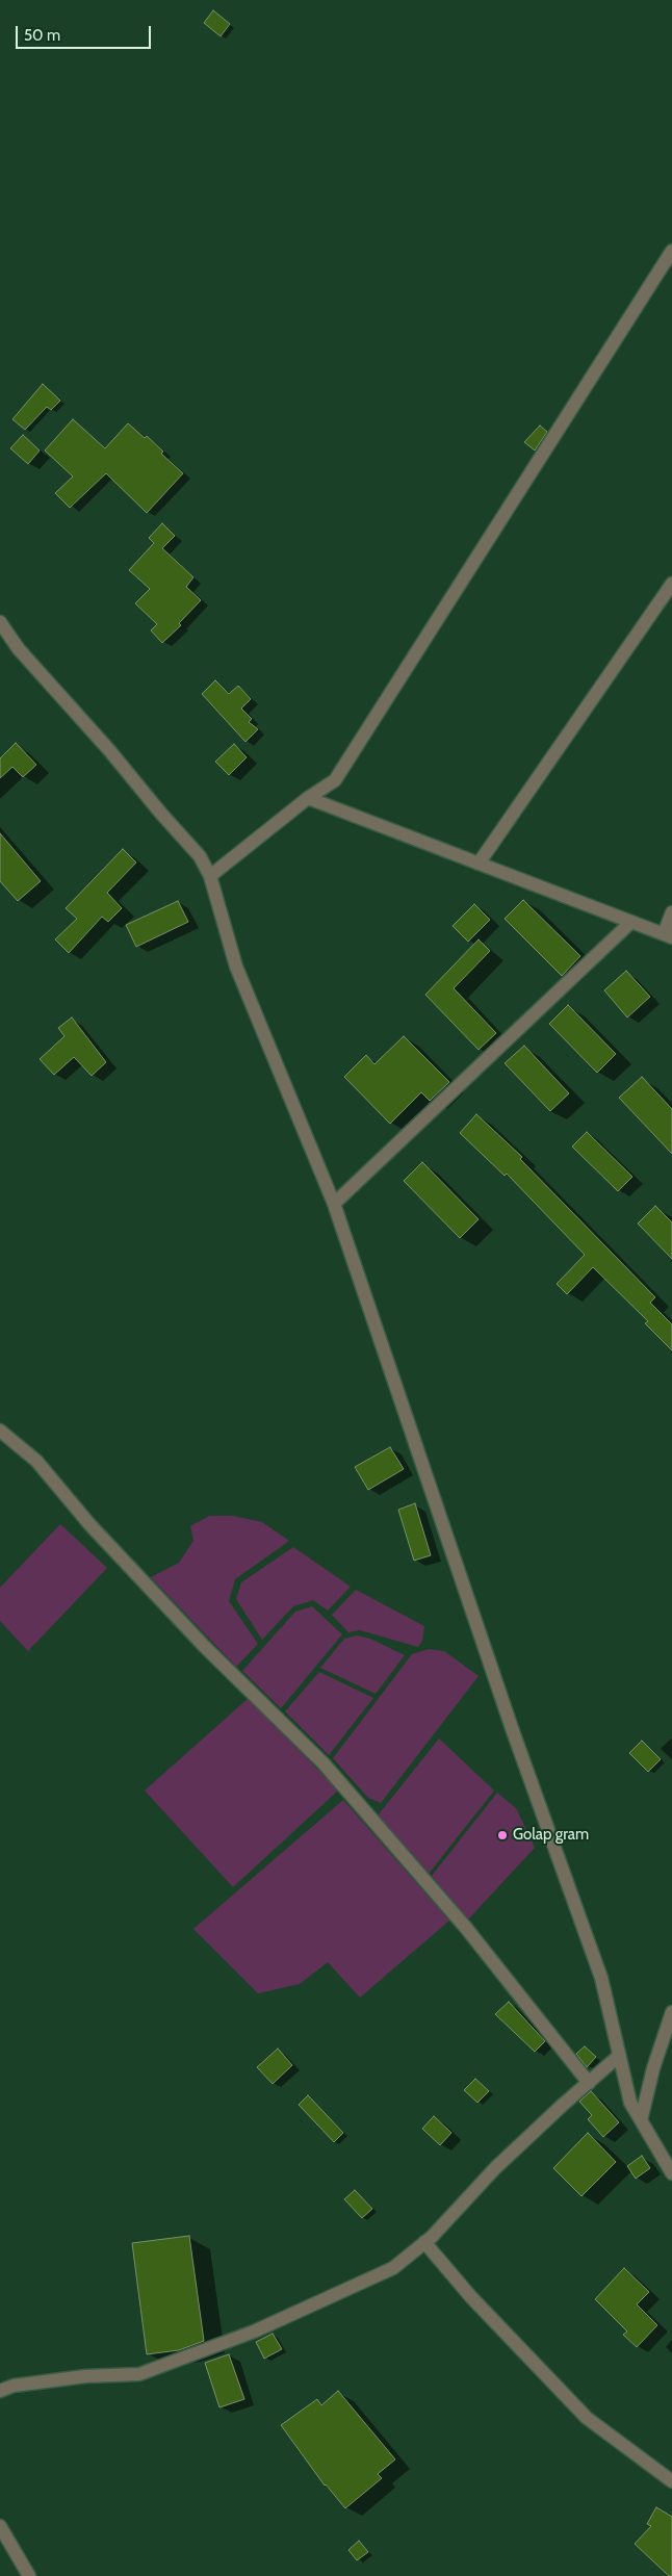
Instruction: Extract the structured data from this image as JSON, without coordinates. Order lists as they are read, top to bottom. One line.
{"places":["Golap gram"],"scale_bar":"50 m"}
